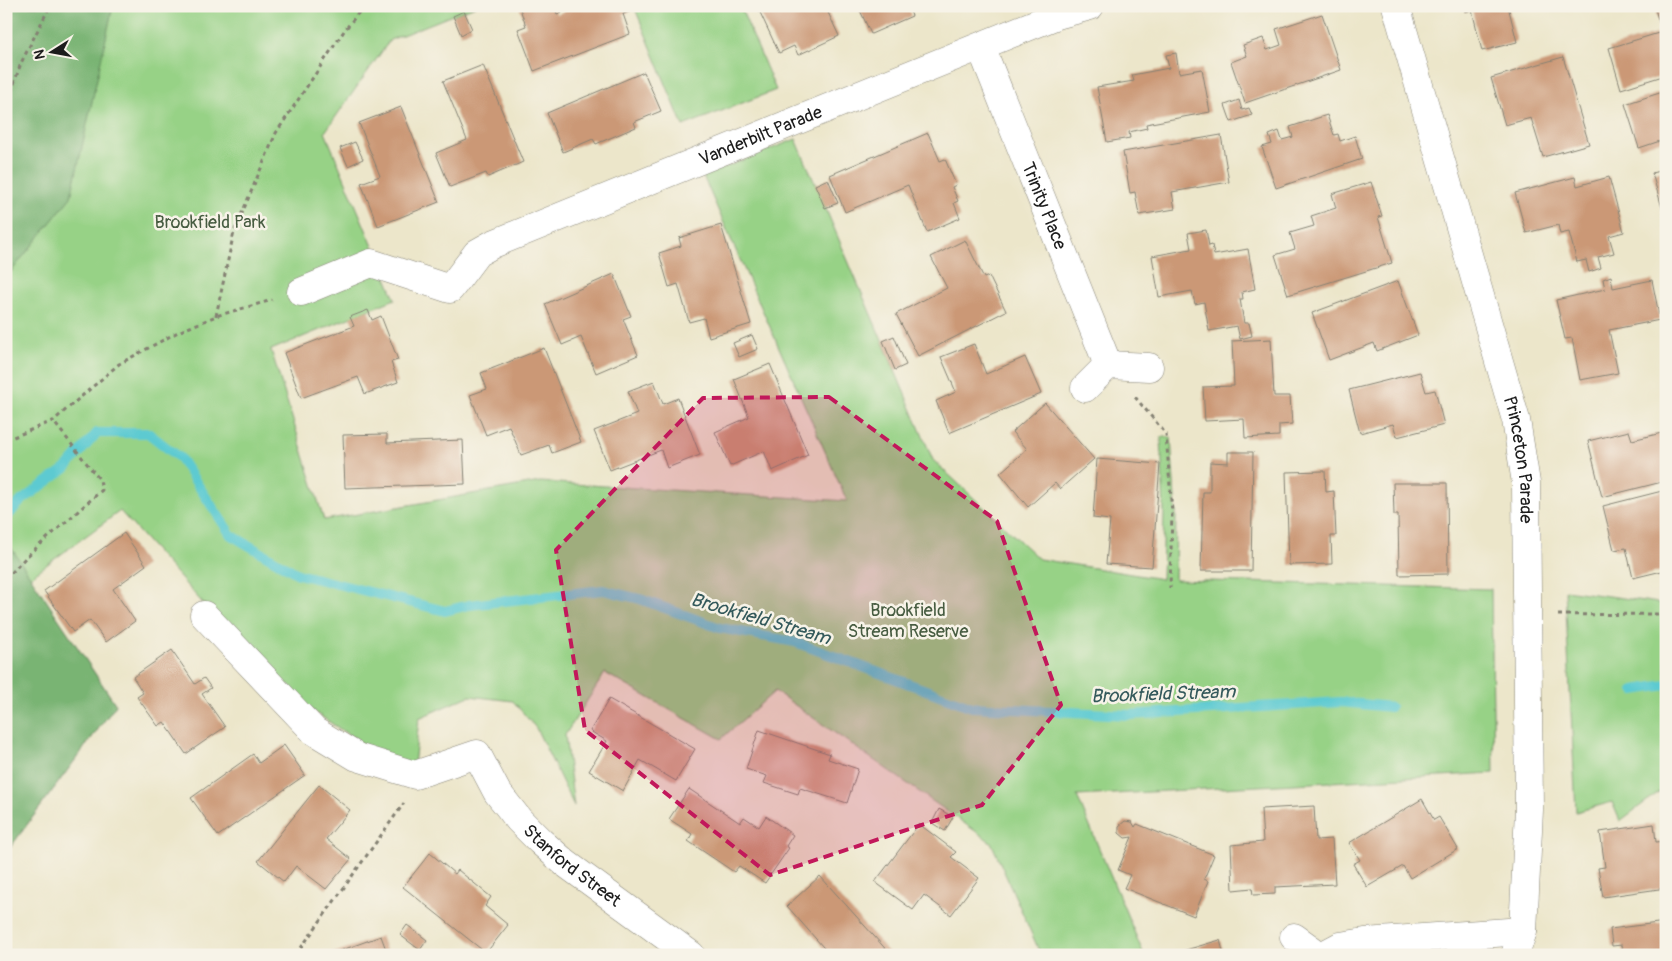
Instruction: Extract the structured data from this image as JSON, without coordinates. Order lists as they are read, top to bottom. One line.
{"streets":{"street":["Vanderbilt Parade","Trinity Place","Princeton Parade","Stanford Street"]},"crossings":[["Vanderbilt Parade","Trinity Place"]],"water":["Brookfield Stream"],"parks":["Brookfield Park","Brookfield Stream Reserve"],"north":"left"}
